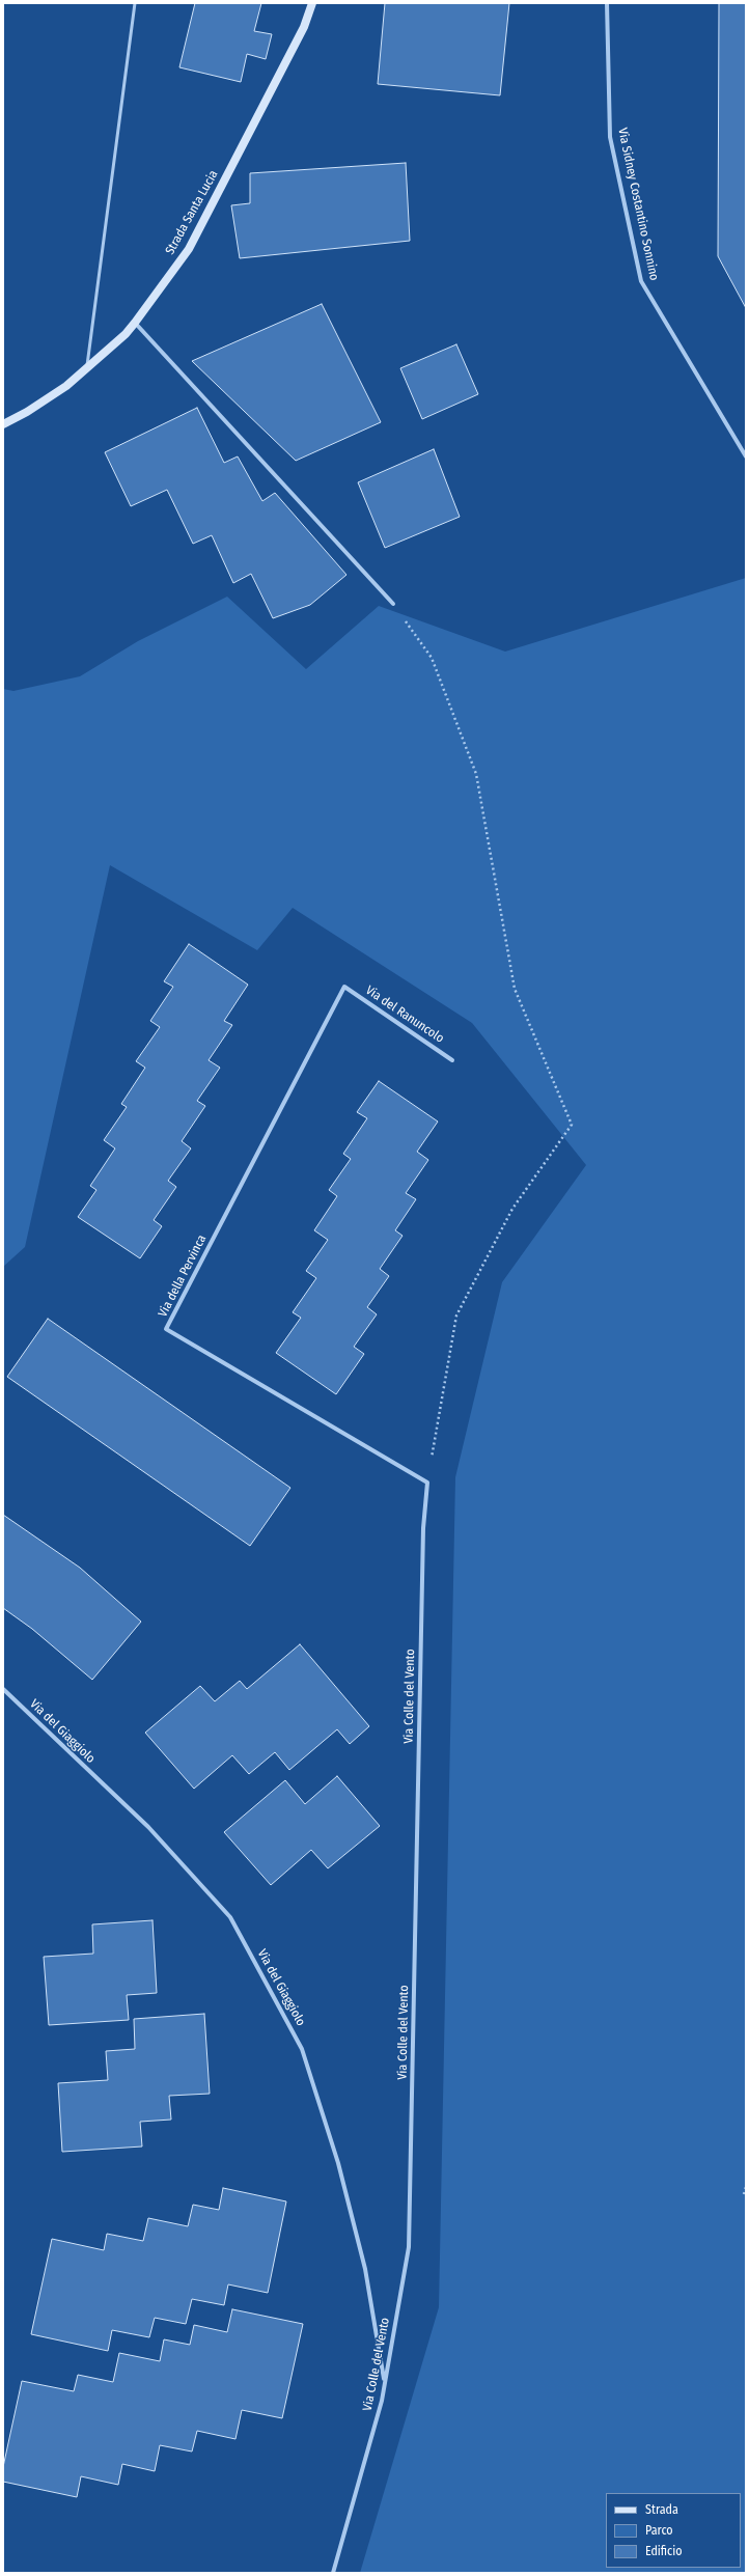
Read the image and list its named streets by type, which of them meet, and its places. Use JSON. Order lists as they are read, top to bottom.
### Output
{
  "streets": {
    "street": [
      "Via Sidney Costantino Sonnino",
      "Strada Santa Lucia",
      "Via del Ranuncolo",
      "Via della Pervinca",
      "Via Colle del Vento",
      "Via del Giaggiolo"
    ]
  },
  "crossings": [
    ["Via del Ranuncolo", "Via della Pervinca"],
    ["Via della Pervinca", "Via Colle del Vento"],
    ["Via Colle del Vento", "Via del Giaggiolo"]
  ],
  "legend": ["Strada", "Parco", "Edificio"]
}
